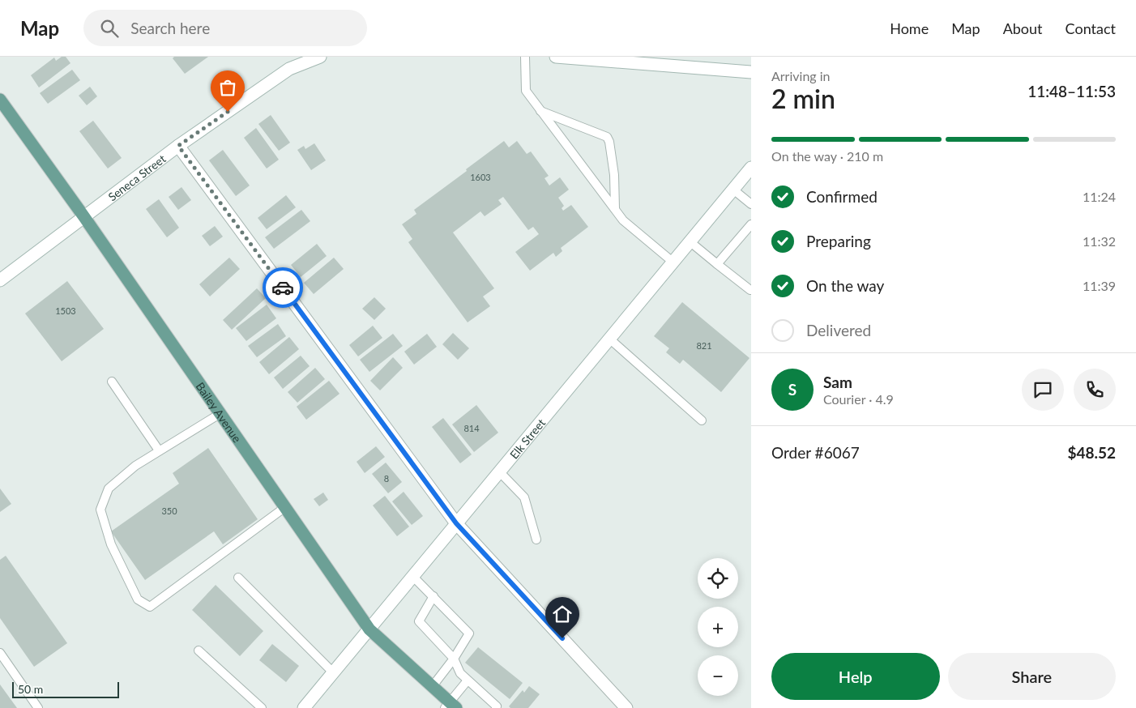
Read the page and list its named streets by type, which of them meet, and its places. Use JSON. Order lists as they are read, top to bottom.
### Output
{
  "streets": {
    "main road": ["Seneca Street", "Bailey Avenue", "Elk Street"]
  },
  "crossings": [
    ["Seneca Street", "Bailey Avenue"],
    ["Bailey Avenue", "Elk Street"]
  ],
  "house_numbers": [
    "1603",
    "1503",
    "821",
    "814",
    "8",
    "350"
  ],
  "scale_bar": "50 m",
  "page": {
    "header": "Map",
    "search": "Search here",
    "nav": [
      "Home",
      "Map",
      "About",
      "Contact"
    ],
    "heading": ["2 min", "Arriving in", "11:48–11:53"],
    "panel": [
      "Sam",
      "Courier · 4.9",
      "Order #6067",
      "$48.52"
    ],
    "bar": "On the way · 210 m",
    "list": [
      ["Confirmed", "11:24"],
      ["Preparing", "11:32"],
      ["On the way", "11:39"],
      "Delivered"
    ],
    "round": "S",
    "map_buttons": ["+", "−"],
    "buttons": ["Help", "Share"],
    "scale": "50 m"
  }
}
